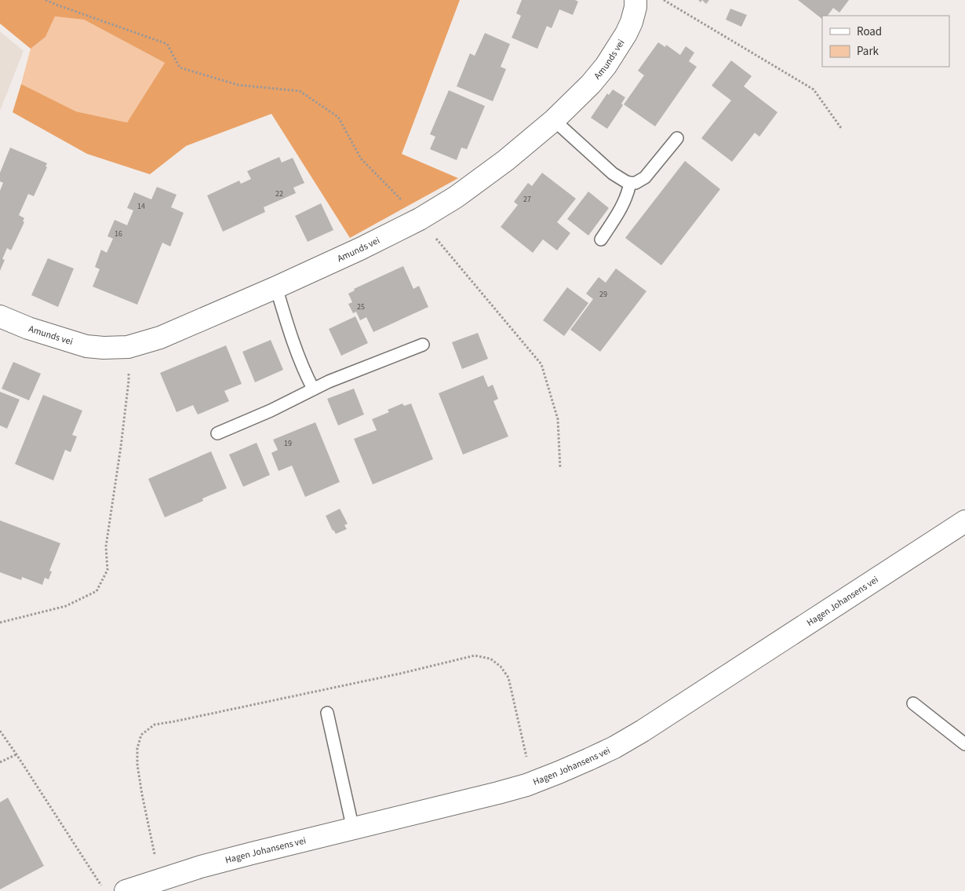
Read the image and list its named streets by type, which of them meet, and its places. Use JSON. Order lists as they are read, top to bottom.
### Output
{
  "streets": {
    "street": ["Amunds vei", "Hagen Johansens vei"]
  },
  "house_numbers": [
    "22",
    "27",
    "14",
    "16",
    "29",
    "25",
    "19"
  ],
  "legend": ["Road", "Park"]
}
